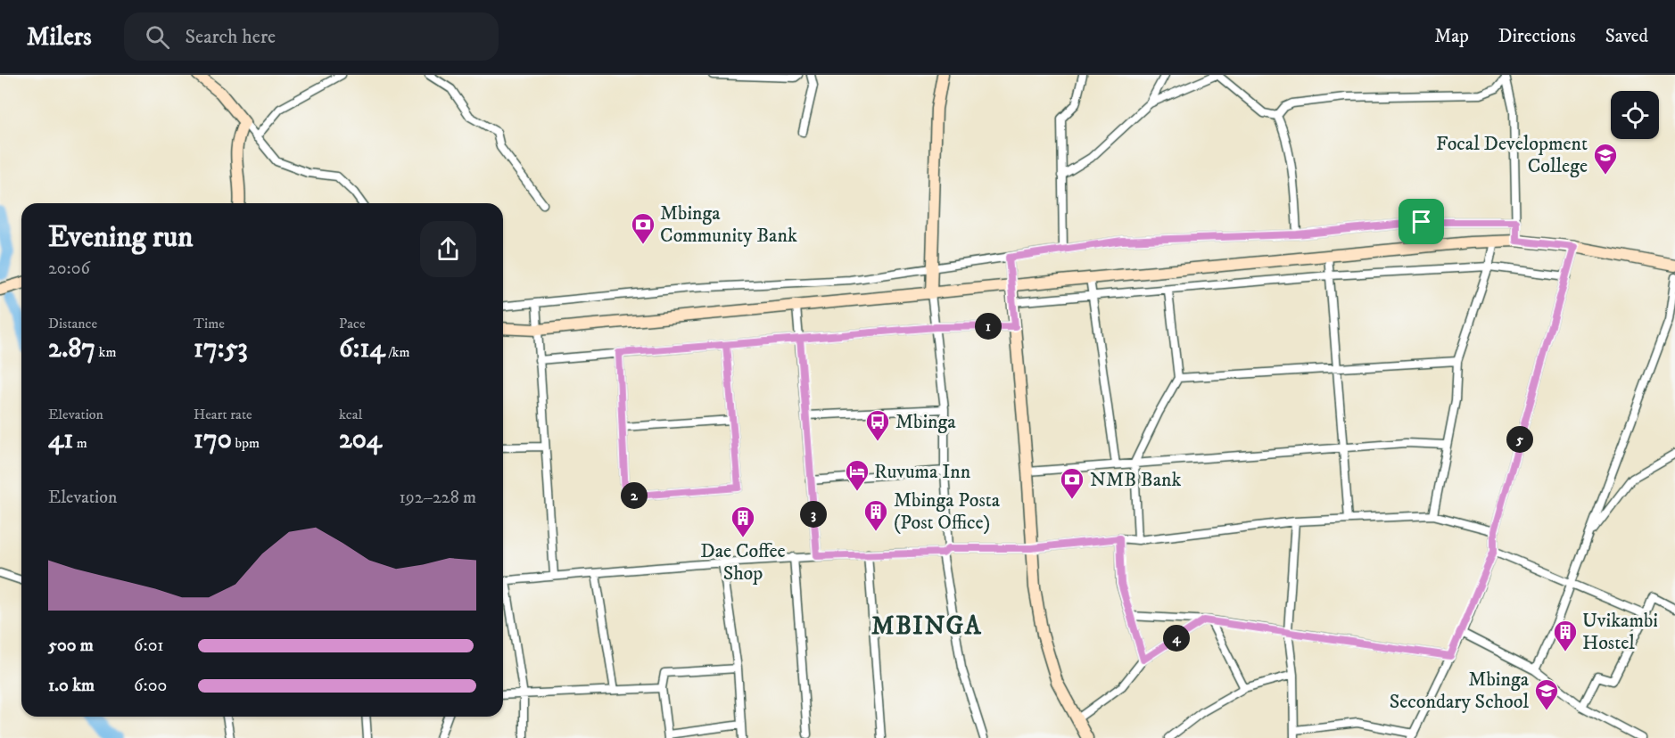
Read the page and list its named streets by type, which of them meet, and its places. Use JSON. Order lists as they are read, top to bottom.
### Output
{
  "districts": ["MBINGA"],
  "places": {
    "school or university": ["Focal Development College", "Mbinga Secondary School"],
    "bank": ["Mbinga Community Bank", "NMB Bank"],
    "bus stop": ["Mbinga"],
    "hotel": ["Ruvuma Inn"],
    "building": ["Mbinga Posta (Post Office)", "Dae Coffee Shop", "Uvikambi Hostel"]
  },
  "page": {
    "header": "Milers",
    "search": "Search here",
    "nav": ["Map", "Directions", "Saved"],
    "heading": ["Evening run", "20:06"],
    "stats": [
      ["Distance", "2.87 km"],
      ["Time", "17:53"],
      ["Pace", "6:14 /km"],
      ["Elevation", "41 m"],
      ["Heart rate", "170 bpm"],
      ["kcal", "204"]
    ],
    "pins": [
      "1",
      "5",
      "2",
      "3",
      "4"
    ],
    "chart": ["Elevation", "192–228 m"],
    "list": [
      {
        "name": "500 m",
        "note": "6:01"
      },
      {
        "name": "1.0 km",
        "note": "6:00"
      }
    ]
  }
}
